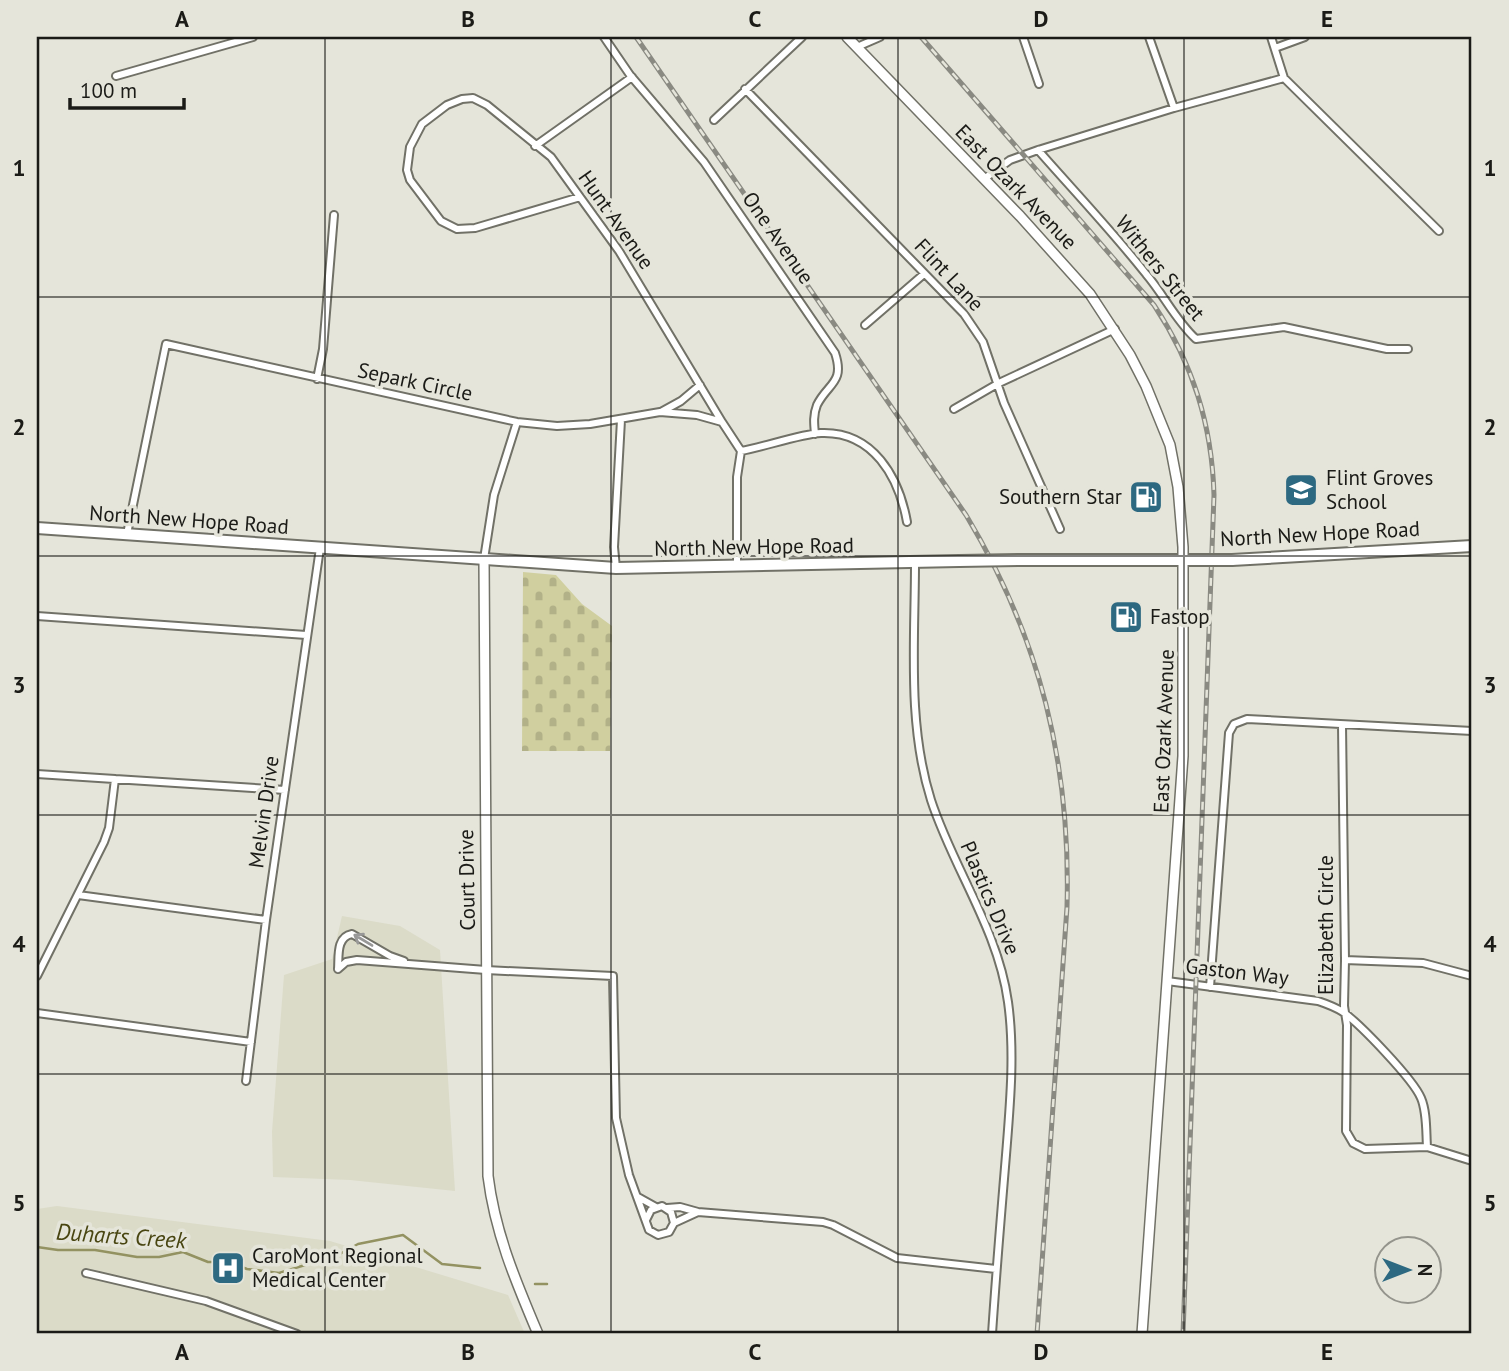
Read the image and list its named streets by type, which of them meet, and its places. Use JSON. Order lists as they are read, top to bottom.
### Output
{
  "streets": {
    "main road": ["East Ozark Avenue", "North New Hope Road", "Court Drive"],
    "street": [
      "Hunt Avenue",
      "One Avenue",
      "Withers Street",
      "Flint Lane",
      "Separk Circle",
      "Melvin Drive",
      "Plastics Drive",
      "Elizabeth Circle",
      "Gaston Way"
    ]
  },
  "crossings": [
    ["East Ozark Avenue", "North New Hope Road"],
    ["East Ozark Avenue", "Gaston Way"],
    ["Hunt Avenue", "Separk Circle"],
    ["Separk Circle", "North New Hope Road"],
    ["Separk Circle", "Court Drive"],
    ["North New Hope Road", "Melvin Drive"],
    ["North New Hope Road", "Court Drive"],
    ["North New Hope Road", "Plastics Drive"],
    ["Elizabeth Circle", "Gaston Way"]
  ],
  "water": ["Duharts Creek"],
  "places": {
    "school or university": ["Flint Groves School"],
    "fuel station": ["Southern Star", "Fastop"],
    "hospital": ["CaroMont Regional Medical Center"]
  },
  "scale_bar": "100 m",
  "north": "right",
  "grid": {
    "columns": [
      "A",
      "B",
      "C",
      "D",
      "E"
    ],
    "rows": [
      "1",
      "2",
      "3",
      "4",
      "5"
    ]
  }
}
